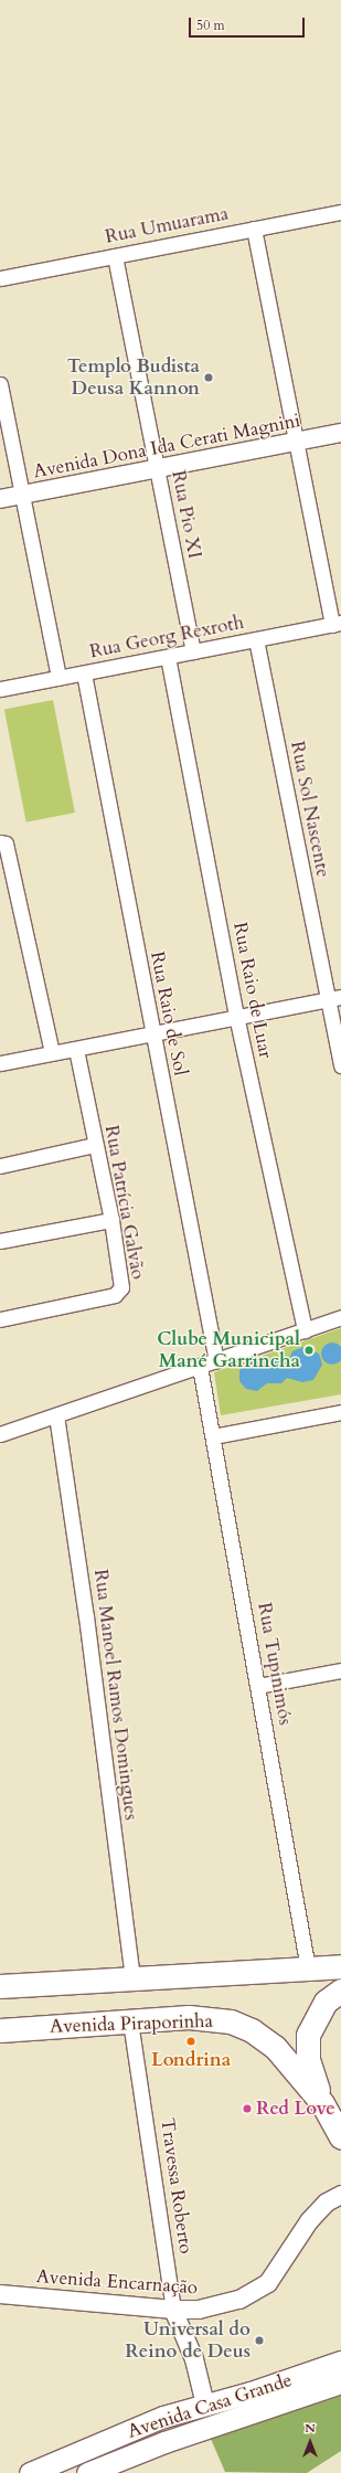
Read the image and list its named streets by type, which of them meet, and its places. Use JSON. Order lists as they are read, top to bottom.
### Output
{
  "streets": {
    "main road": ["Avenida Piraporinha", "Avenida Casa Grande"],
    "street": [
      "Rua Umuarama",
      "Avenida Dona Ida Cerati Magnini",
      "Rua Pio XI",
      "Rua Georg Rexroth",
      "Rua Sol Nascente",
      "Rua Raio de Luar",
      "Rua Raio de Sol",
      "Rua Patrícia Galvão",
      "Rua Tupinimós",
      "Rua Manoel Ramos Domingues",
      "Travessa Roberto",
      "Avenida Encarnação"
    ]
  },
  "crossings": [
    ["Rua Umuarama", "Rua Pio XI"],
    ["Avenida Dona Ida Cerati Magnini", "Rua Pio XI"],
    ["Rua Pio XI", "Rua Georg Rexroth"],
    ["Rua Georg Rexroth", "Rua Sol Nascente"],
    ["Rua Georg Rexroth", "Rua Raio de Luar"],
    ["Rua Georg Rexroth", "Rua Raio de Sol"],
    ["Avenida Piraporinha", "Travessa Roberto"],
    ["Travessa Roberto", "Avenida Encarnação"],
    ["Travessa Roberto", "Avenida Casa Grande"]
  ],
  "places": [
    "Templo Budista Deusa Kannon",
    "Clube Municipal Mané Garrincha",
    "Londrina",
    "Red Love",
    "Universal do Reino de Deus"
  ],
  "scale_bar": "50 m",
  "north": "top"
}
